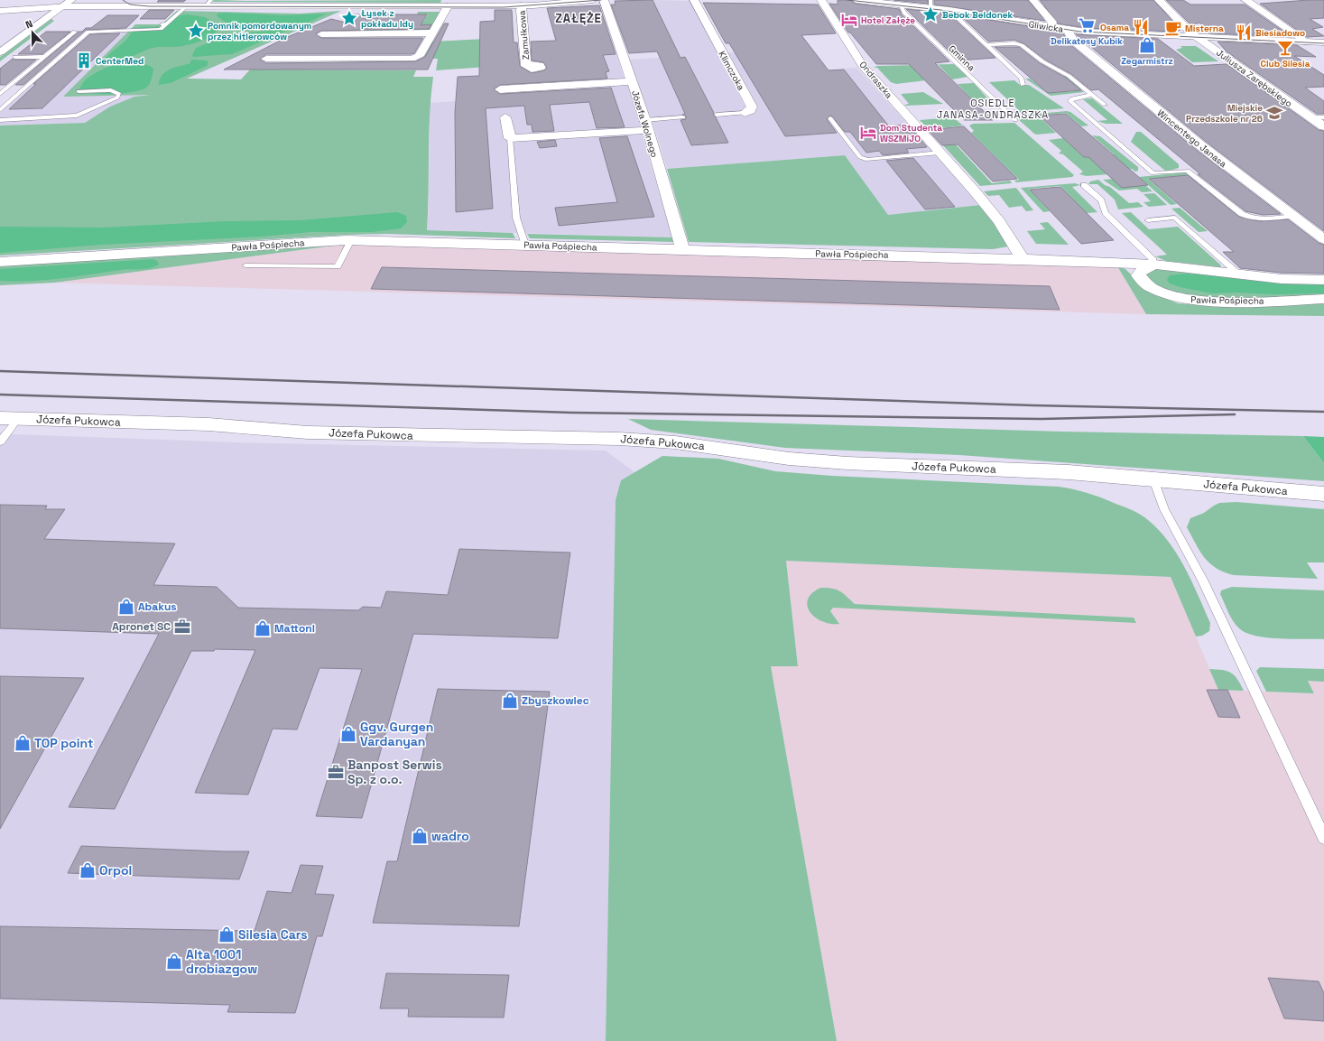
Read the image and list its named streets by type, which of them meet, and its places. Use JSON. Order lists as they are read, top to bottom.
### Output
{
  "streets": {
    "street": [
      "Gliwicka",
      "Zamułkowa",
      "Klimczoka",
      "Juliusza Zarębskiego",
      "Ondraszka",
      "Józefa Wolnego",
      "Wincentego Janasa",
      "Pawła Pośpiecha",
      "Józefa Pukowca"
    ],
    "lane": ["Gminna"]
  },
  "crossings": [
    ["Gliwicka", "Gminna"],
    ["Gliwicka", "Juliusza Zarębskiego"],
    ["Gliwicka", "Wincentego Janasa"],
    ["Ondraszka", "Pawła Pośpiecha"],
    ["Józefa Wolnego", "Pawła Pośpiecha"]
  ],
  "districts": ["ZAŁĘŻE", "OSIEDLE JANASA-ONDRASZKA"],
  "places": {
    "place": ["Bebok Beldonek", "Łysek z pokładu Idy", "Pomnik pomordowanym przez hitlerowców"],
    "hotel": ["Hotel Załęże", "Dom Studenta WSZMiJO"],
    "supermarket": ["Delikatesy Kubik"],
    "restaurant": ["Osama", "Biesiadowo"],
    "cafe": ["Misterna"],
    "shop": [
      "Zegarmistrz",
      "Abakus",
      "Mattoni",
      "Zbyszkowiec",
      "Ggv. Gurgen Vardanyan",
      "TOP point",
      "wadro",
      "Orpol",
      "Silesia Cars",
      "Alta 1001 drobiazgow"
    ],
    "bar": ["Club Silesia"],
    "building": ["CenterMed"],
    "school or university": ["Miejskie Przedszkole nr 26"],
    "office": ["Apronet SC", "Banpost Serwis Sp. z o.o."]
  },
  "north": "top"
}
